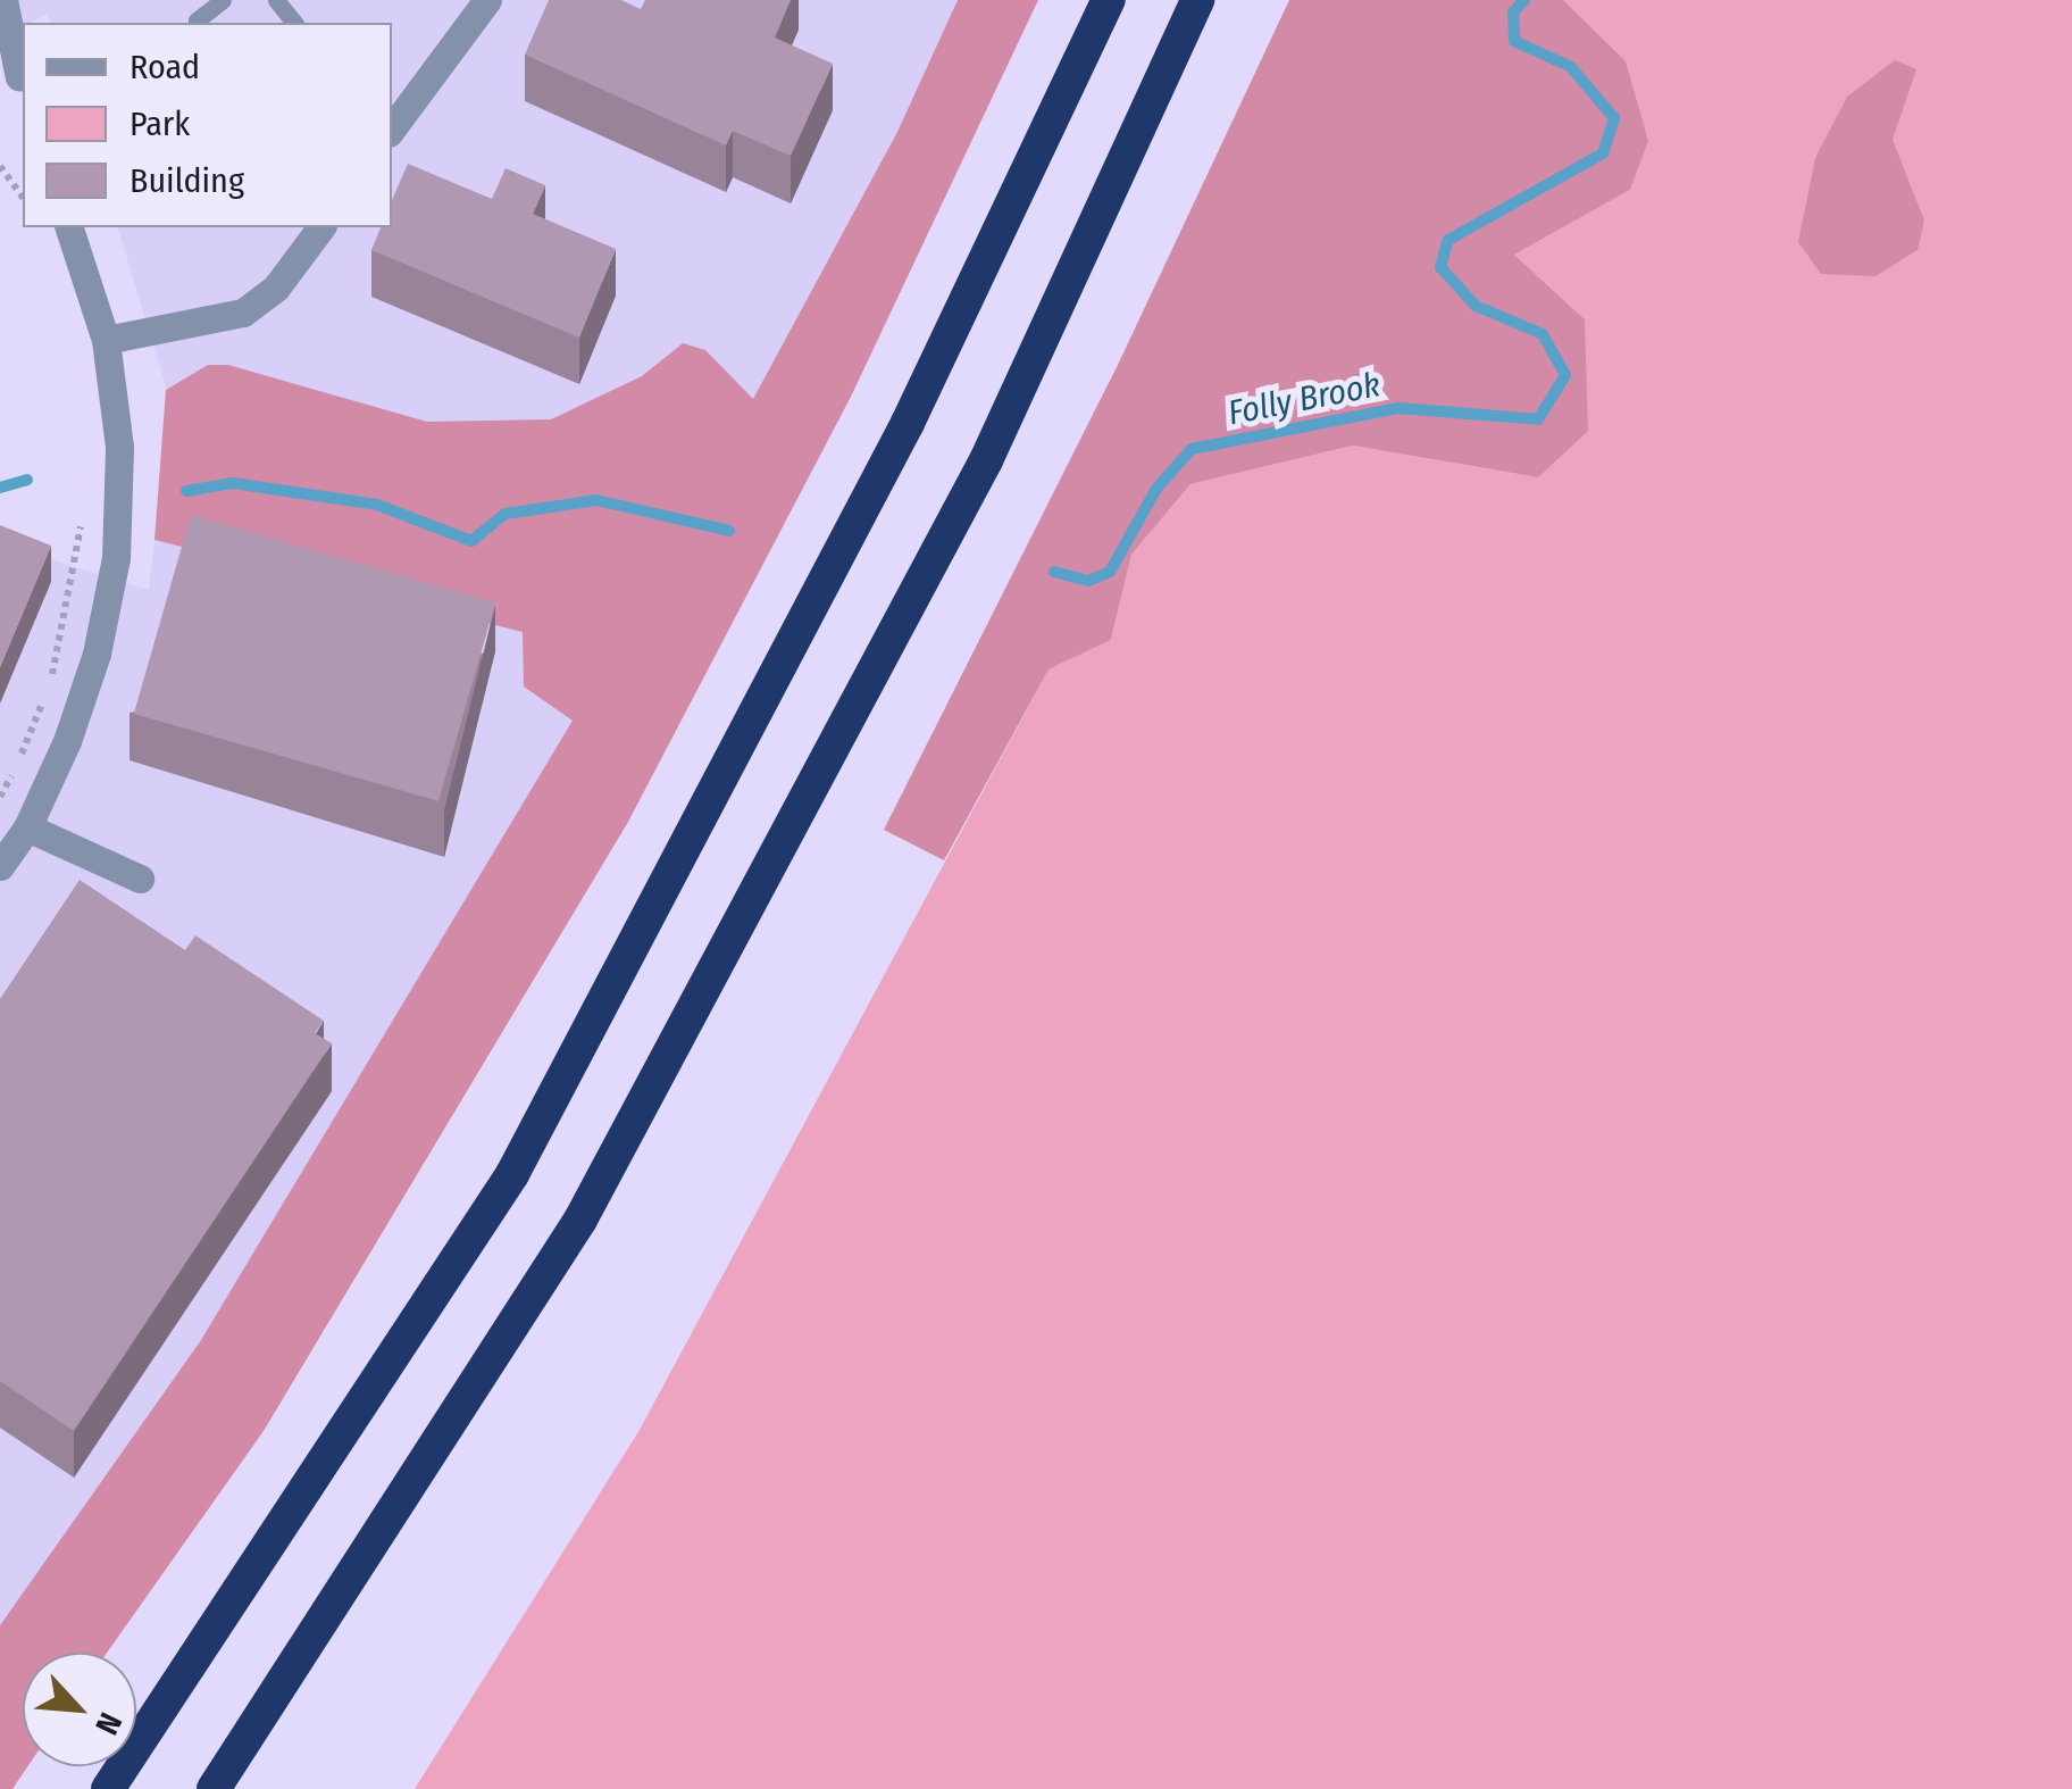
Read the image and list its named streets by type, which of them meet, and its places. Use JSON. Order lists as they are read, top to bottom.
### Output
{
  "water": ["Folly Brook"],
  "legend": ["Road", "Park", "Building"],
  "north": "bottom right"
}
